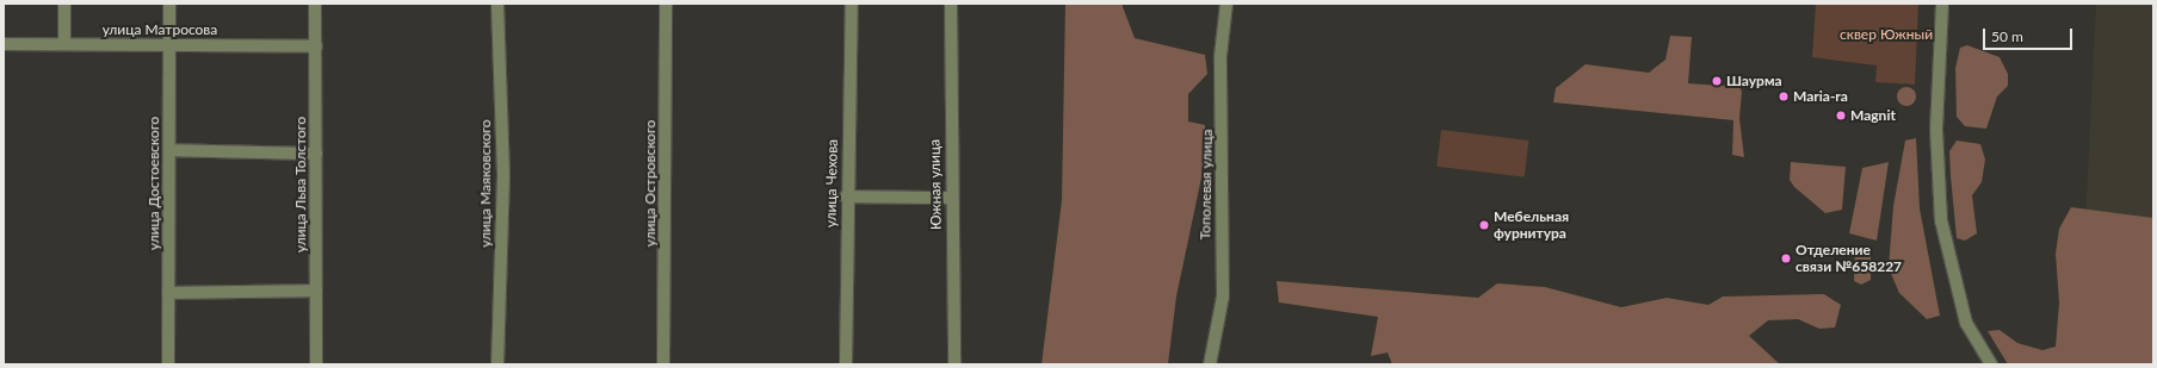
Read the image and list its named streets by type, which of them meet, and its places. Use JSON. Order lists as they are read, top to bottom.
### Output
{
  "streets": {
    "street": [
      "улица Матросова",
      "улица Достоевского",
      "улица Маяковского",
      "улица Островского",
      "улица Чехова",
      "улица Льва Толстого",
      "Южная улица",
      "Тополевая улица"
    ]
  },
  "crossings": [
    ["улица Матросова", "улица Достоевского"],
    ["улица Матросова", "улица Льва Толстого"]
  ],
  "parks": ["сквер Южный"],
  "places": [
    "Шаурма",
    "Maria-ra",
    "Magnit",
    "Мебельная фурнитура",
    "Отделение связи №658227"
  ],
  "scale_bar": "50 m"
}
